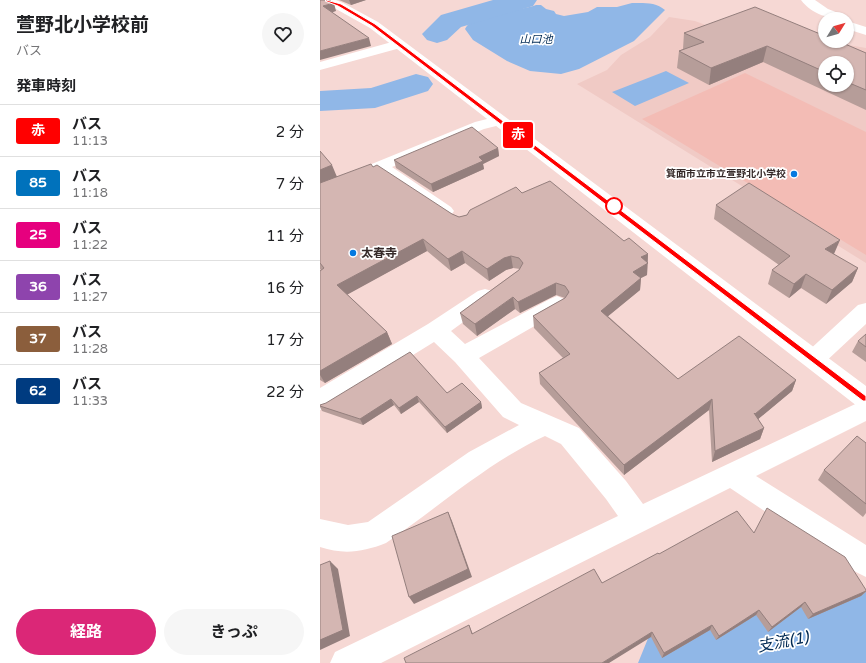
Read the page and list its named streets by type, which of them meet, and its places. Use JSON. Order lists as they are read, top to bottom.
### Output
{
  "water": ["山口池", "支流(1)"],
  "places": ["箕面市立市立萱野北小学校", "太春寺"],
  "lines": ["bus line 赤"],
  "north": "top right",
  "page": {
    "heading": [
      ["萱野北小学校前", "バス"],
      "発車時刻"
    ],
    "on_map": "赤",
    "list": [
      {
        "mark": "赤",
        "name": "バス",
        "note": "11:13",
        "value": "2 分"
      },
      {
        "mark": "85",
        "name": "バス",
        "note": "11:18",
        "value": "7 分"
      },
      {
        "mark": "25",
        "name": "バス",
        "note": "11:22",
        "value": "11 分"
      },
      {
        "mark": "36",
        "name": "バス",
        "note": "11:27",
        "value": "16 分"
      },
      {
        "mark": "37",
        "name": "バス",
        "note": "11:28",
        "value": "17 分"
      },
      {
        "mark": "62",
        "name": "バス",
        "note": "11:33",
        "value": "22 分"
      }
    ],
    "buttons": ["経路", "きっぷ"]
  }
}
